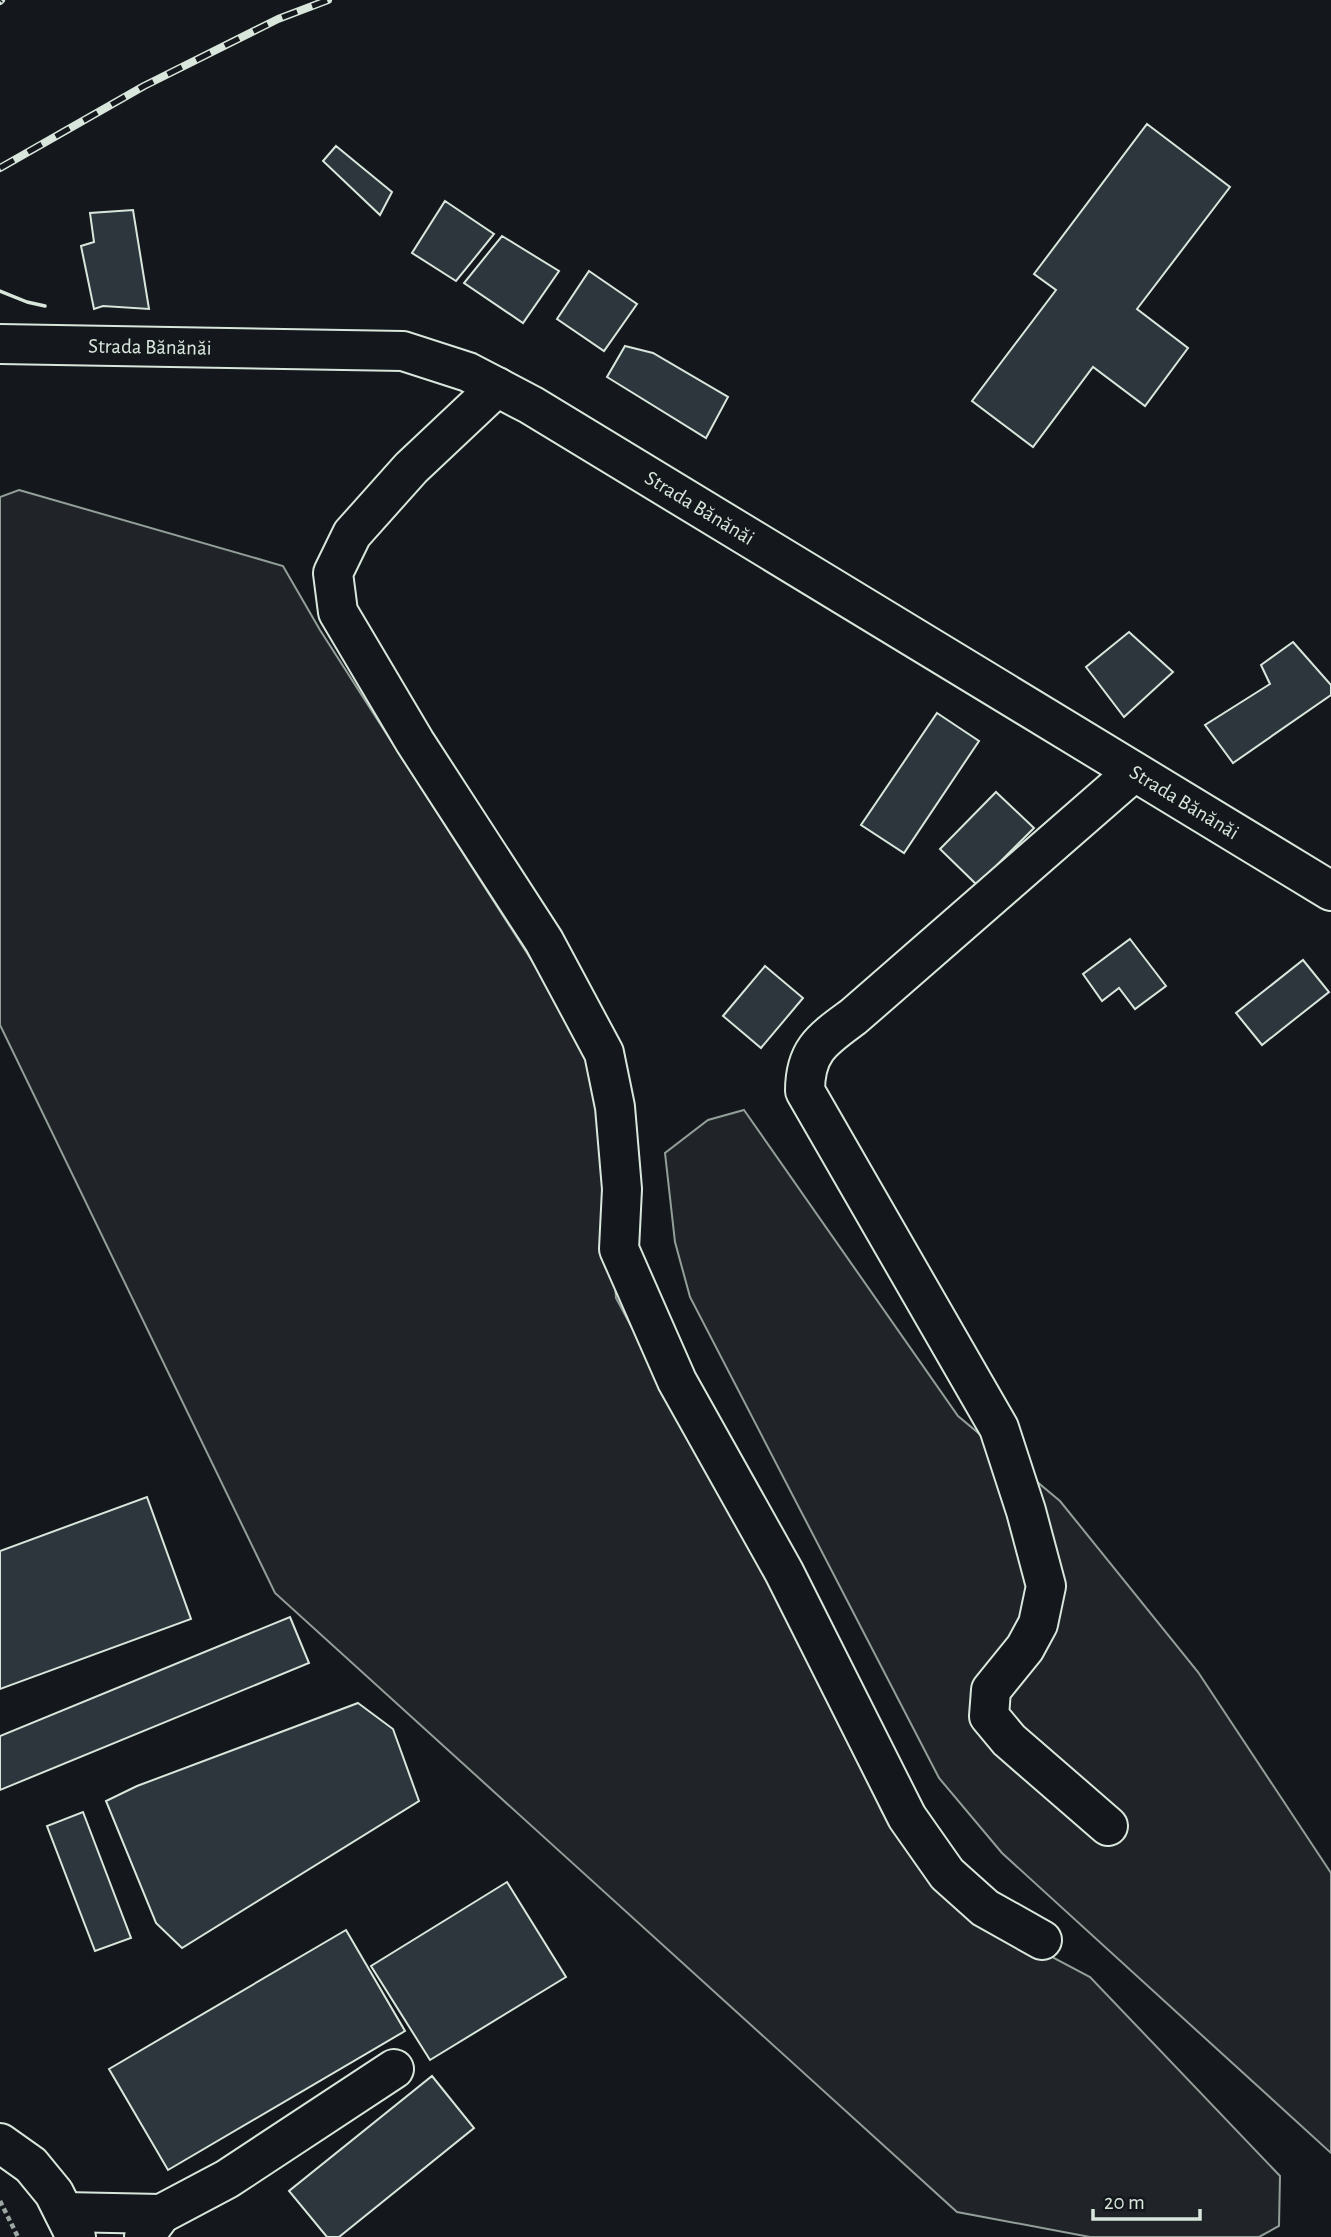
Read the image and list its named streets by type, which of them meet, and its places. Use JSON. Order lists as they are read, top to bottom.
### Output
{
  "streets": {
    "street": ["Strada Bănănăi"]
  },
  "scale_bar": "20 m"
}
